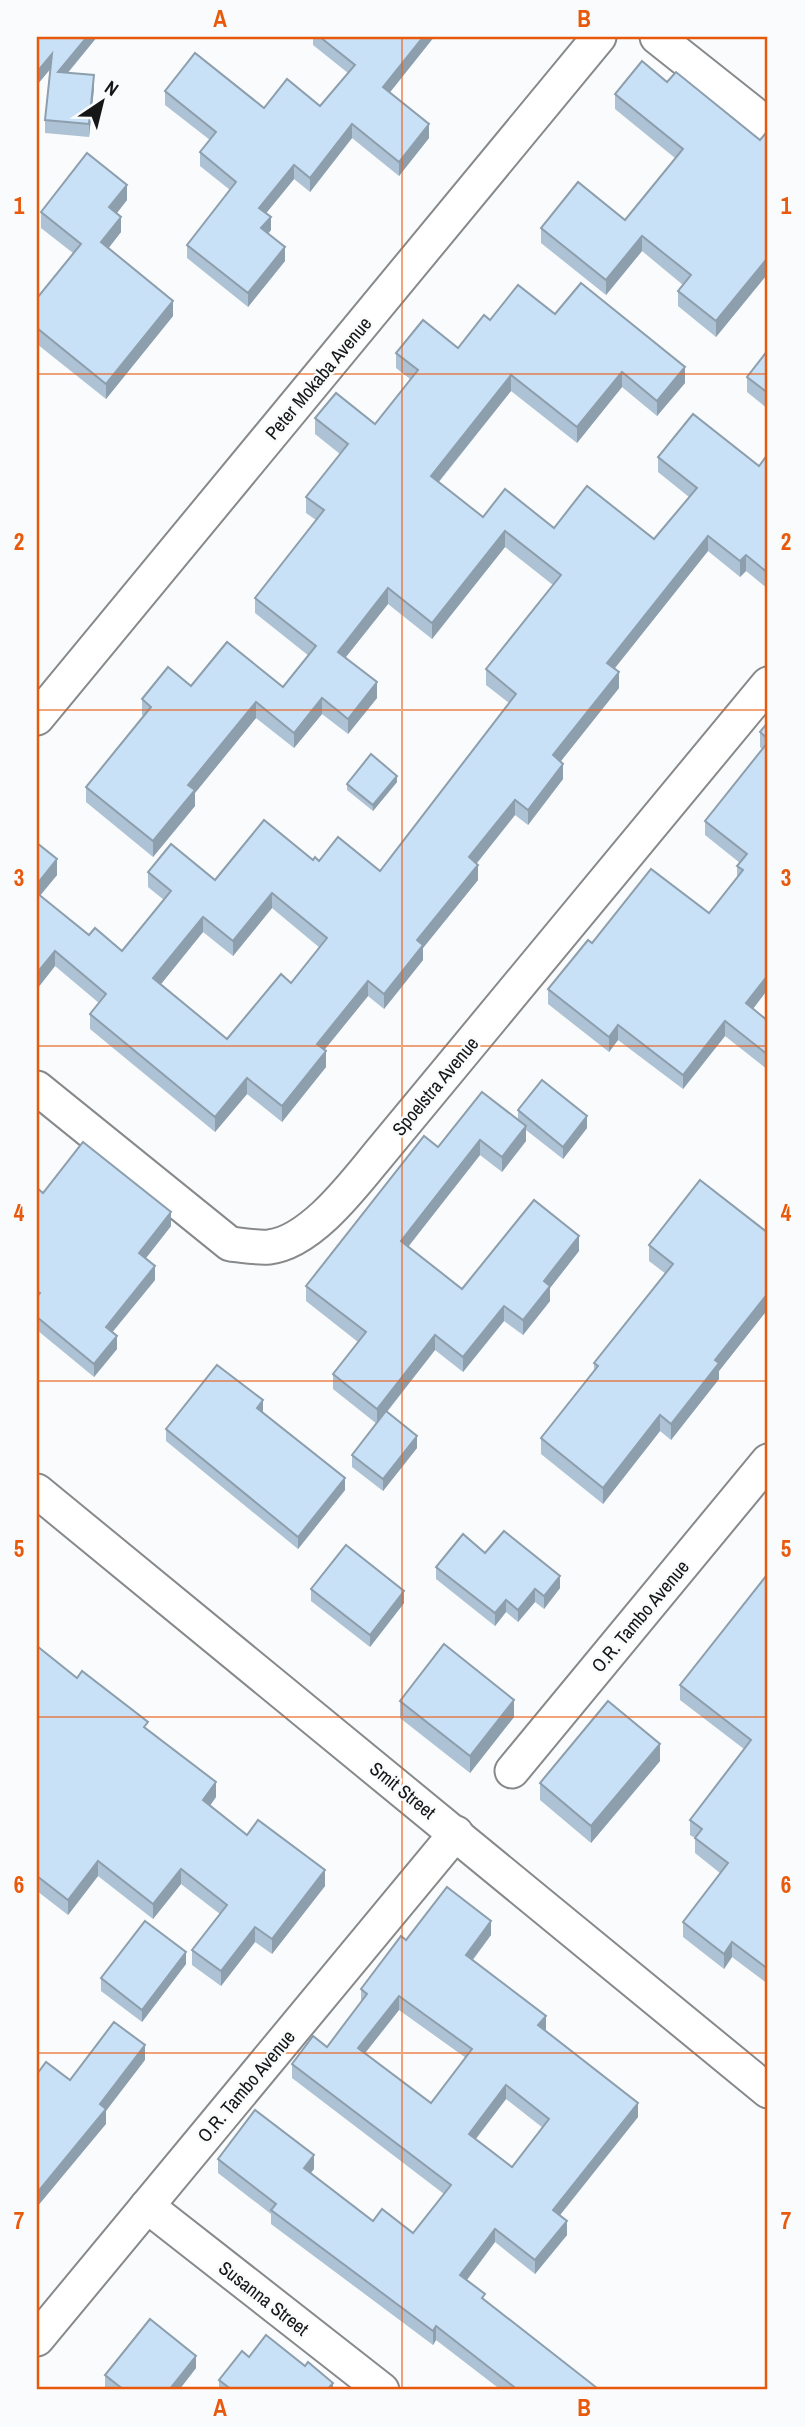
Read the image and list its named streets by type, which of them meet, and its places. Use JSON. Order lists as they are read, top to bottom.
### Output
{
  "streets": {
    "street": [
      "Peter Mokaba Avenue",
      "Spoelstra Avenue",
      "O.R. Tambo Avenue",
      "Smit Street",
      "Susanna Street"
    ]
  },
  "crossings": [
    ["O.R. Tambo Avenue", "Smit Street"],
    ["O.R. Tambo Avenue", "Susanna Street"]
  ],
  "north": "top right",
  "grid": {
    "columns": ["A", "B"],
    "rows": [
      "1",
      "2",
      "3",
      "4",
      "5",
      "6",
      "7"
    ]
  }
}
